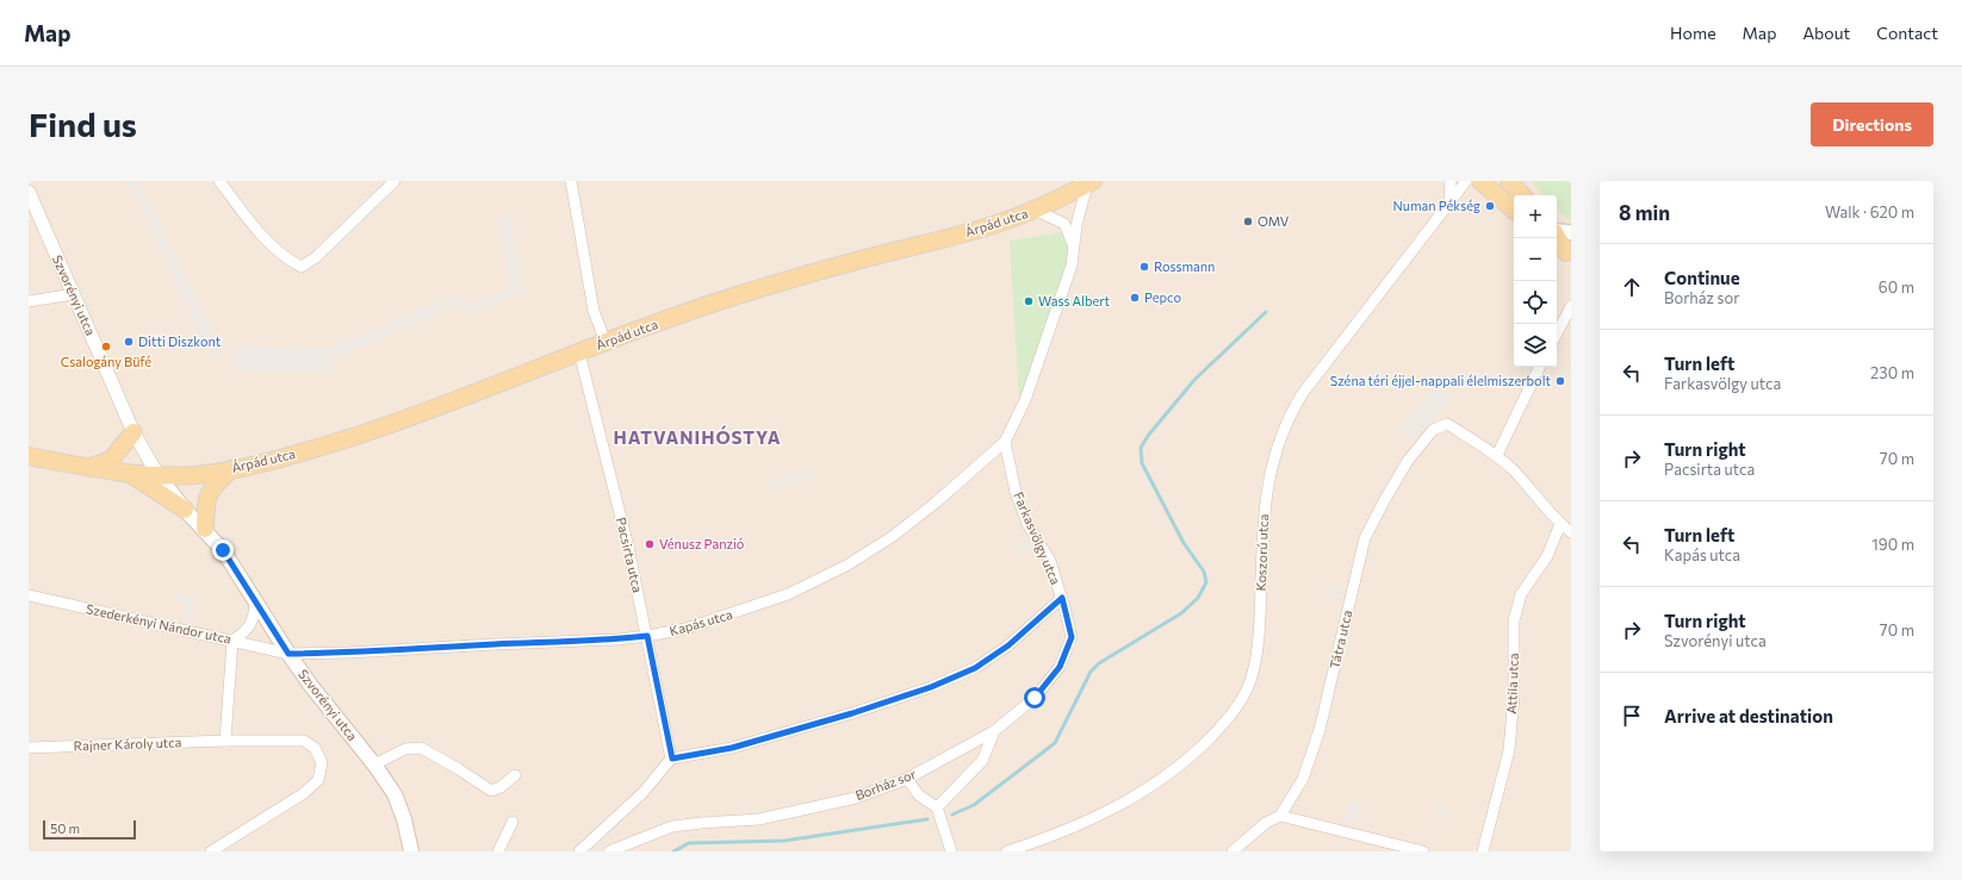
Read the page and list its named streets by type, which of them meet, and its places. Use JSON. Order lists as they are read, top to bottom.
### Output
{
  "streets": {
    "main road": ["Árpád utca", "Szvorényi utca"],
    "street": [
      "Farkasvölgy utca",
      "Koszorú utca",
      "Pacsirta utca",
      "Kapás utca",
      "Szederkényi Nándor utca",
      "Tátra utca",
      "Attila utca",
      "Rajner Károly utca",
      "Borház sor"
    ]
  },
  "crossings": [
    ["Árpád utca", "Szvorényi utca"],
    ["Árpád utca", "Pacsirta utca"],
    ["Szvorényi utca", "Kapás utca"],
    ["Szvorényi utca", "Szederkényi Nándor utca"],
    ["Farkasvölgy utca", "Pacsirta utca"],
    ["Farkasvölgy utca", "Kapás utca"],
    ["Farkasvölgy utca", "Borház sor"],
    ["Pacsirta utca", "Kapás utca"],
    ["Kapás utca", "Szederkényi Nándor utca"]
  ],
  "districts": ["HATVANIHÓSTYA"],
  "places": [
    "Numan Pékség",
    "OMV",
    "Rossmann",
    "Pepco",
    "Wass Albert",
    "Ditti Diszkont",
    "Csalogány Büfé",
    "Széna téri éjjel-nappali élelmiszerbolt",
    "Vénusz Panzió"
  ],
  "scale_bar": "50 m",
  "page": {
    "header": "Map",
    "nav": [
      "Home",
      "Map",
      "About",
      "Contact"
    ],
    "buttons": "Directions",
    "title": "Find us",
    "heading": ["8 min", "Walk · 620 m"],
    "map_buttons": ["+", "−"],
    "list": [
      ["Continue", "Borház sor", "60 m"],
      ["Turn left", "Farkasvölgy utca", "230 m"],
      ["Turn right", "Pacsirta utca", "70 m"],
      ["Turn left", "Kapás utca", "190 m"],
      ["Turn right", "Szvorényi utca", "70 m"],
      "Arrive at destination"
    ],
    "scale": "50 m"
  }
}
